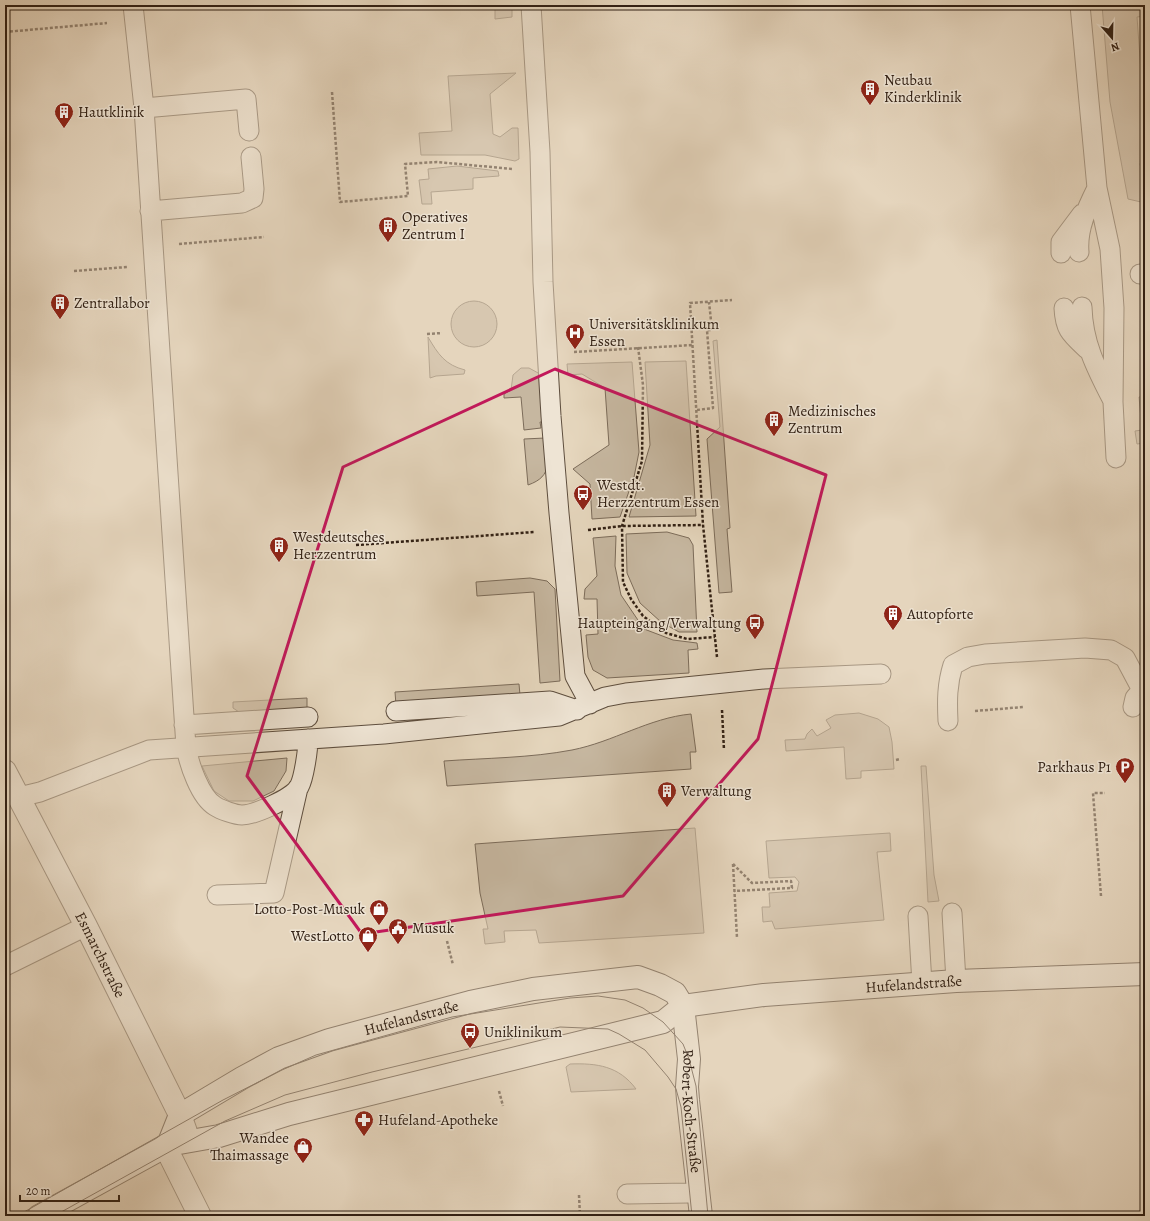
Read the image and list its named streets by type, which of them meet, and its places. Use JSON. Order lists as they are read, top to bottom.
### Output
{
  "streets": {
    "main road": ["Esmarchstraße", "Hufelandstraße", "Robert-Koch-Straße"]
  },
  "crossings": [
    ["Esmarchstraße", "Hufelandstraße"],
    ["Hufelandstraße", "Robert-Koch-Straße"]
  ],
  "places": {
    "building": [
      "Neubau Kinderklinik",
      "Hautklinik",
      "Operatives Zentrum I",
      "Zentrallabor",
      "Medizinisches Zentrum",
      "Westdeutsches Herzzentrum",
      "Autopforte",
      "Verwaltung"
    ],
    "hospital": ["Universitätsklinikum Essen"],
    "bus stop": ["Westdt. Herzzentrum Essen", "Haupteingang/Verwaltung", "Uniklinikum"],
    "parking": ["Parkhaus P1"],
    "shop": ["Lotto-Post-Musuk", "WestLotto", "Wandee Thaimassage"],
    "public building": ["Musuk"],
    "pharmacy": ["Hufeland-Apotheke"]
  },
  "scale_bar": "20 m",
  "north": "bottom"
}
